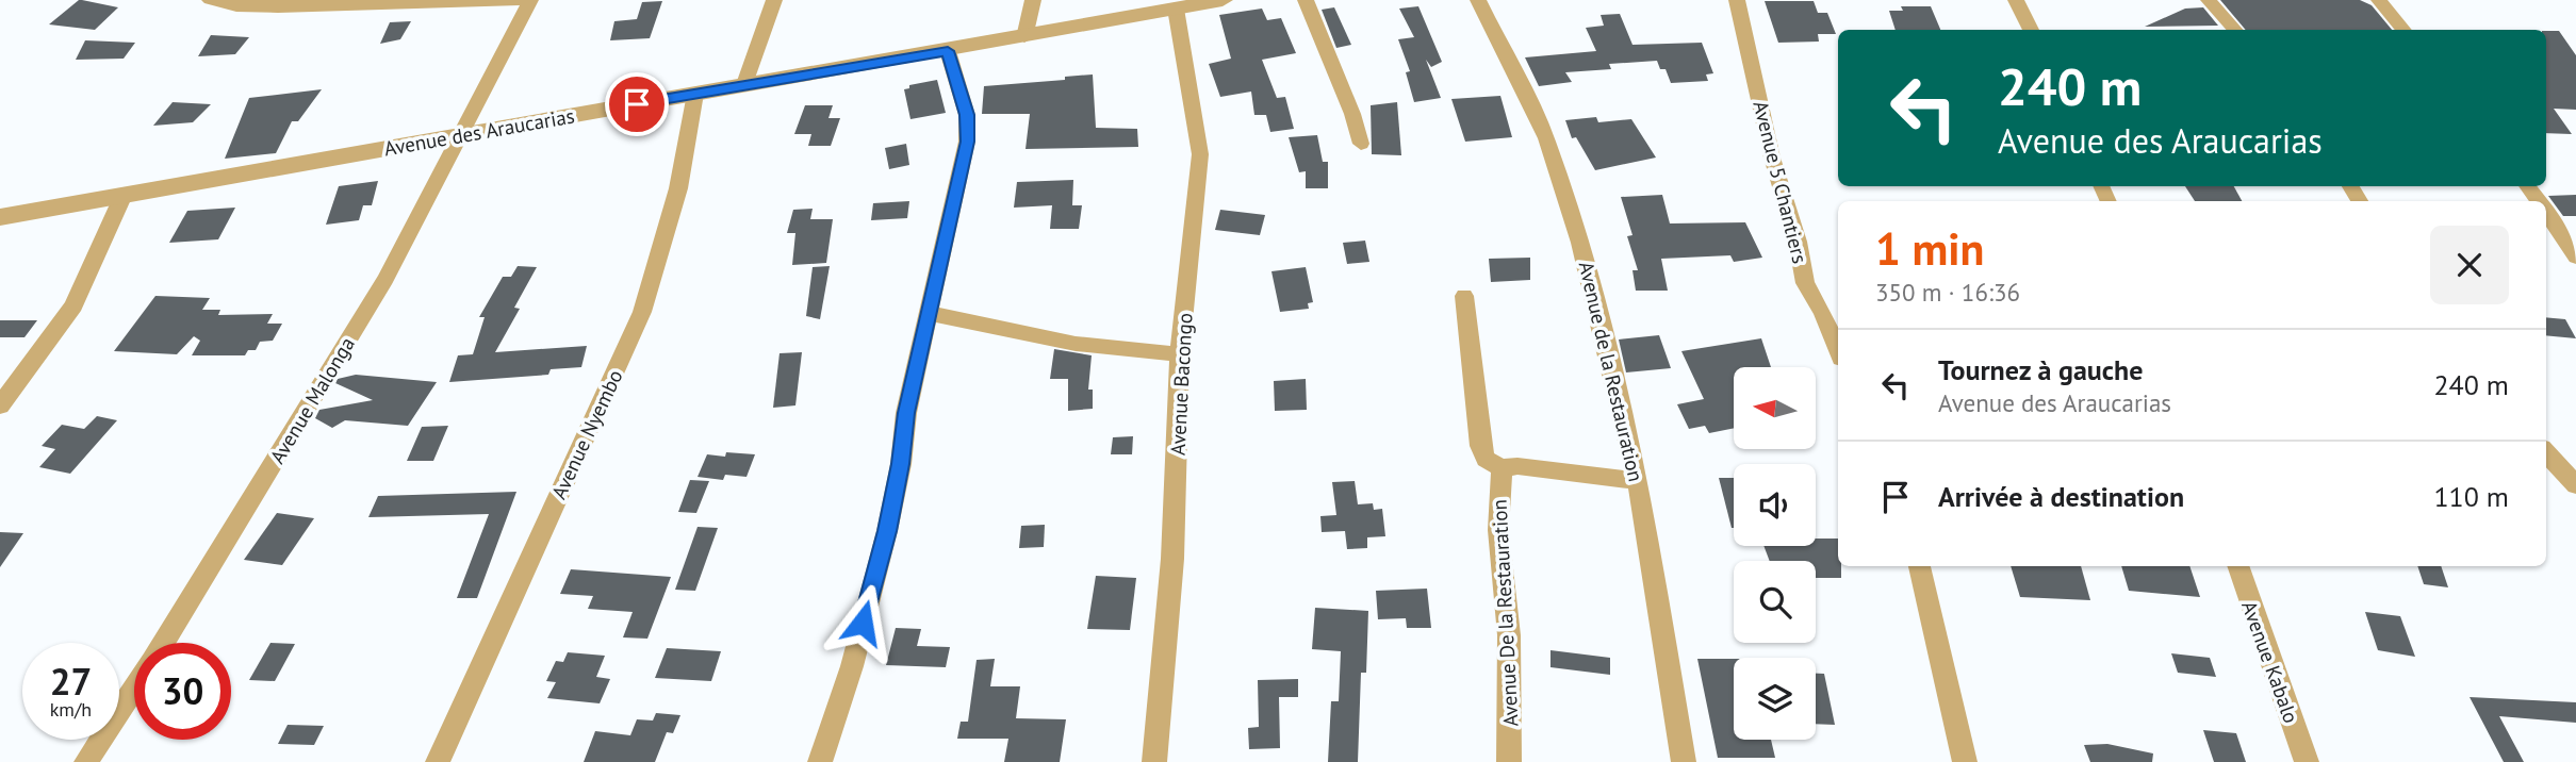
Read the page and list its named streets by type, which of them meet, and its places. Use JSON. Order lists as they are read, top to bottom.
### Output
{
  "streets": {
    "street": [
      "Avenue des Araucarias",
      "Avenue 5 Chantiers",
      "Avenue de la Restauration",
      "Avenue Bacongo",
      "Avenue Malonga",
      "Avenue Nyembo",
      "Avenue De la Restauration",
      "Avenue Kabalo"
    ]
  },
  "crossings": [
    ["Avenue des Araucarias", "Avenue Bacongo"],
    ["Avenue des Araucarias", "Avenue Malonga"],
    ["Avenue des Araucarias", "Avenue Nyembo"],
    ["Avenue de la Restauration", "Avenue De la Restauration"]
  ],
  "north": "left",
  "page": {
    "turn": ["240 m", "Avenue des Araucarias"],
    "heading": ["1 min", "350 m · 16:36"],
    "list": [
      {
        "name": "Tournez à gauche",
        "note": "Avenue des Araucarias",
        "value": "240 m"
      },
      {
        "name": "Arrivée à destination",
        "value": "110 m"
      }
    ],
    "speed": "27 km/h",
    "limit": "30"
  }
}
